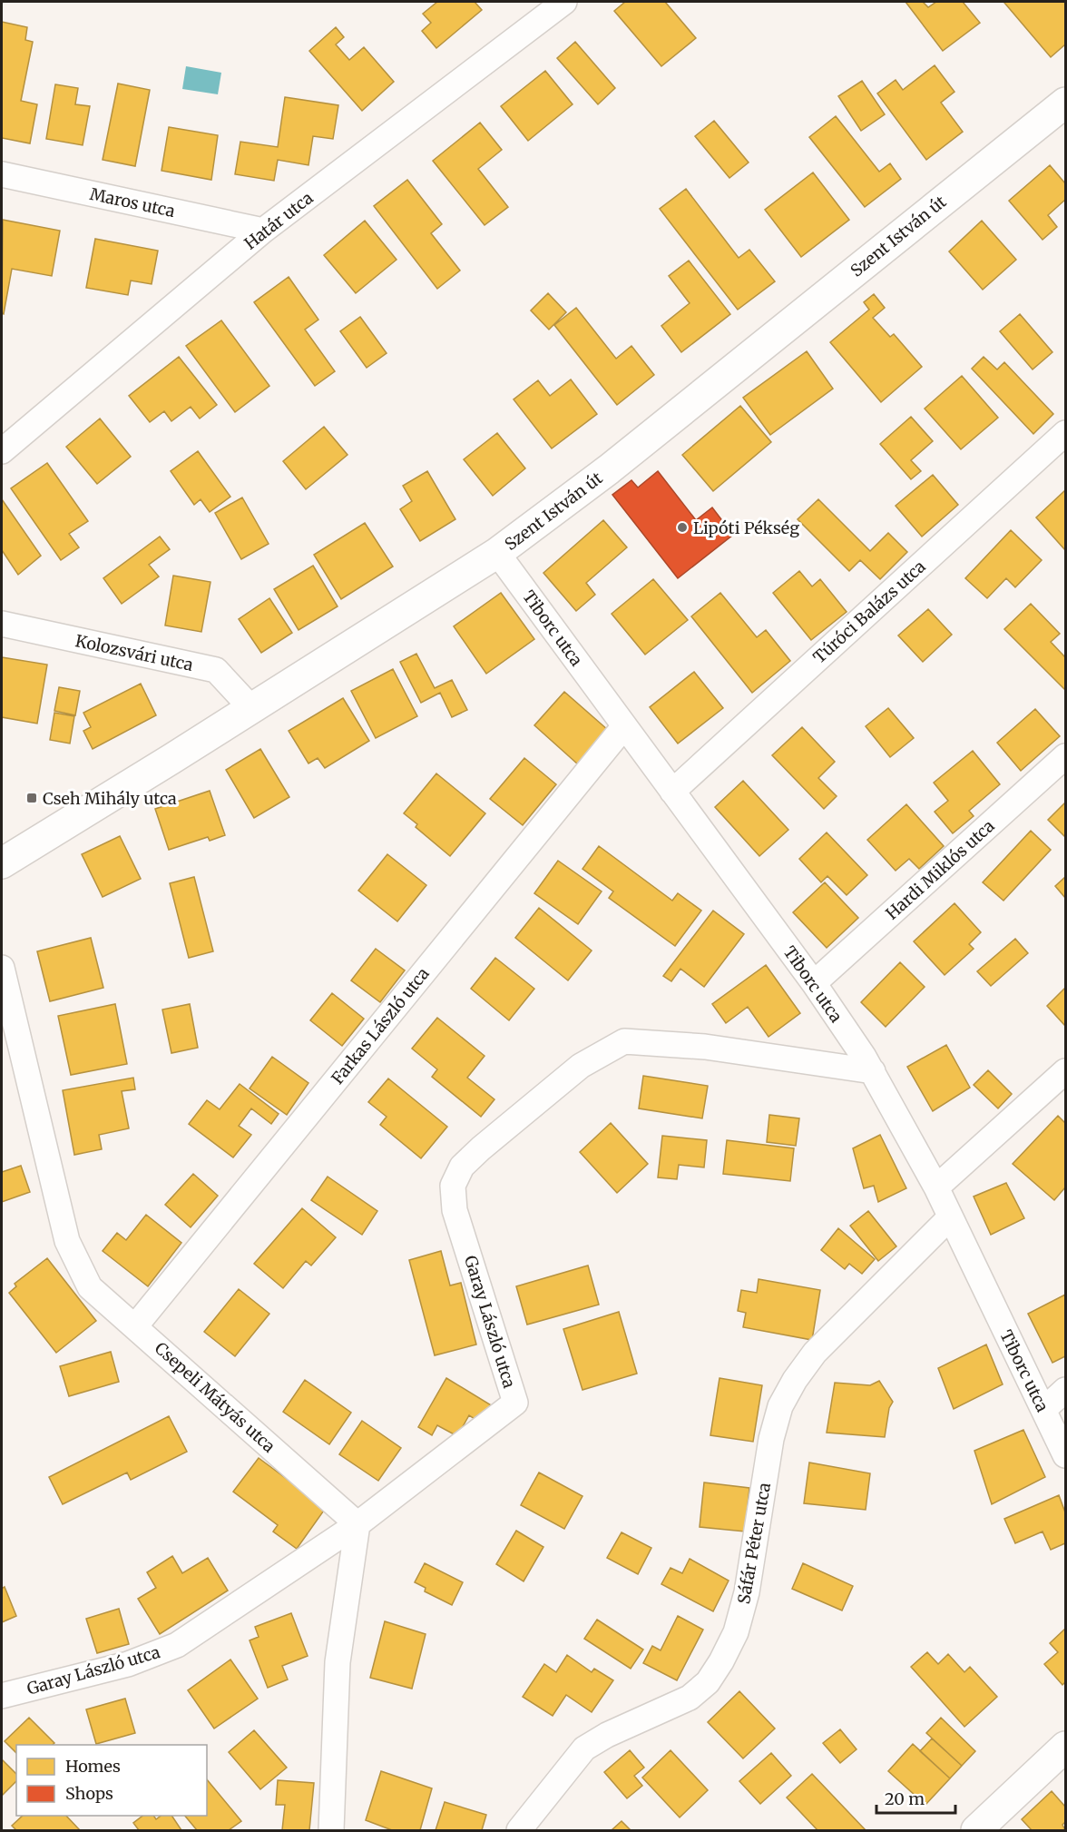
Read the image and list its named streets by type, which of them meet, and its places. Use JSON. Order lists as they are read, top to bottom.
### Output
{
  "streets": {
    "street": [
      "Maros utca",
      "Határ utca",
      "Szent István út",
      "Túróci Balázs utca",
      "Tiborc utca",
      "Kolozsvári utca",
      "Hardi Miklós utca",
      "Farkas László utca",
      "Garay László utca",
      "Csepeli Mátyás utca",
      "Sáfár Péter utca"
    ]
  },
  "crossings": [
    ["Maros utca", "Határ utca"],
    ["Szent István út", "Tiborc utca"],
    ["Szent István út", "Kolozsvári utca"],
    ["Túróci Balázs utca", "Tiborc utca"],
    ["Tiborc utca", "Hardi Miklós utca"],
    ["Tiborc utca", "Farkas László utca"],
    ["Tiborc utca", "Garay László utca"],
    ["Tiborc utca", "Sáfár Péter utca"],
    ["Farkas László utca", "Csepeli Mátyás utca"],
    ["Garay László utca", "Csepeli Mátyás utca"]
  ],
  "places": {
    "other": ["Lipóti Pékség"],
    "transit": ["Cseh Mihály utca"]
  },
  "legend": ["Homes", "Shops"],
  "scale_bar": "20 m"
}
